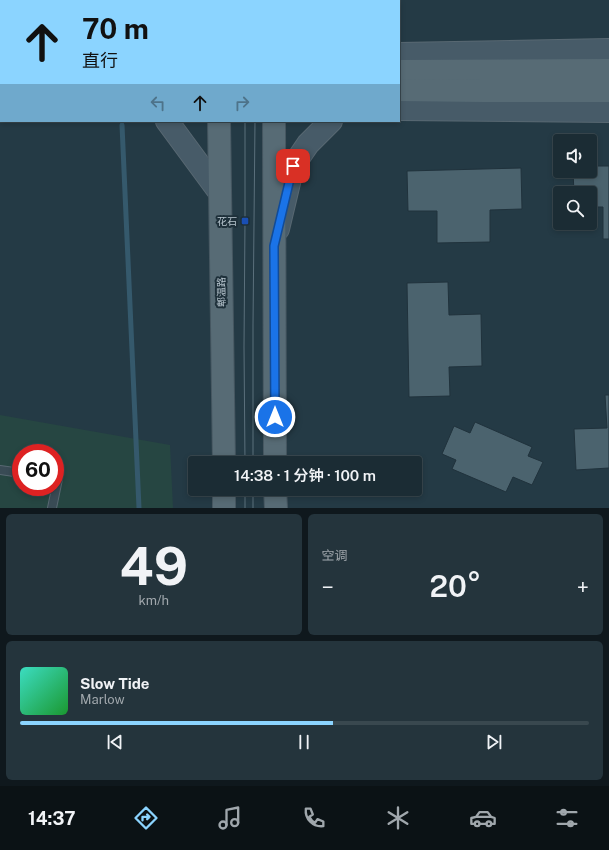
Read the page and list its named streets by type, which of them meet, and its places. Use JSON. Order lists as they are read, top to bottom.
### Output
{
  "streets": {
    "main road": ["郫温路"]
  },
  "places": {
    "transit": ["花石"]
  },
  "page": {
    "turn": ["70 m", "直行"],
    "limit": "60",
    "trip": "14:38 · 1 分钟 · 100 m",
    "tile": [
      ["49", "km/h"],
      "空调"
    ],
    "heat": ["−", "20°", "+"],
    "song": ["Slow Tide", "Marlow"],
    "tabs": "14:37"
  }
}
